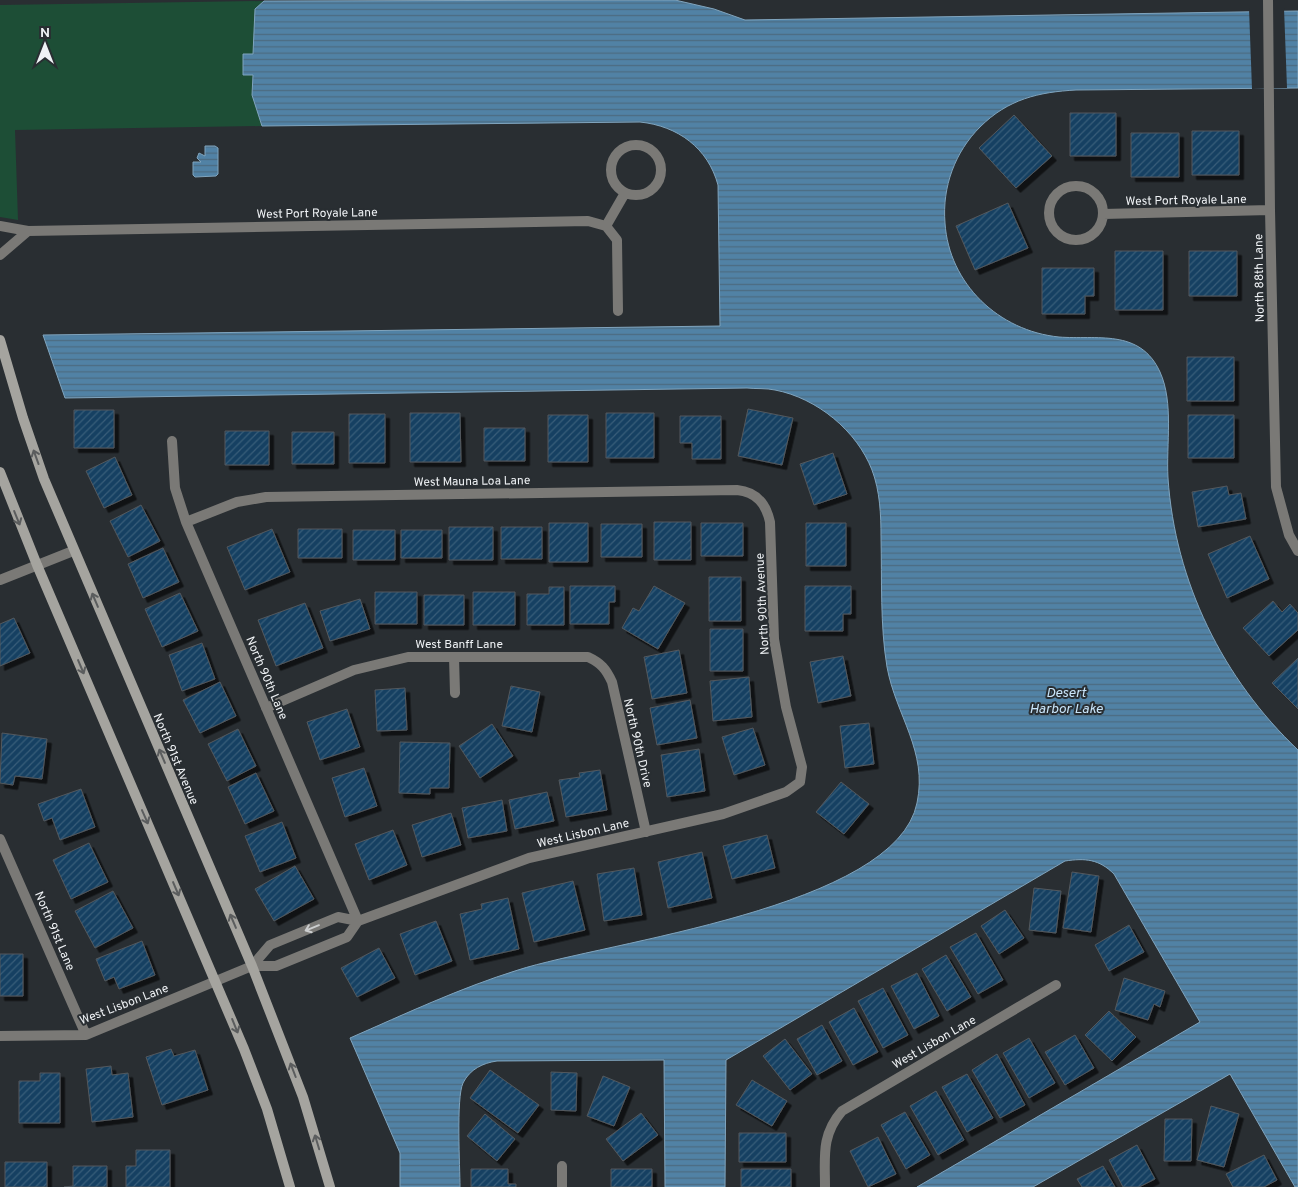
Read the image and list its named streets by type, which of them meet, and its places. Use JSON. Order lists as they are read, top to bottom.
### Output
{
  "streets": {
    "main road": ["North 91st Avenue"],
    "street": [
      "West Port Royale Lane",
      "North 88th Lane",
      "West Mauna Loa Lane",
      "North 90th Avenue",
      "West Banff Lane",
      "North 90th Lane",
      "North 90th Drive",
      "West Lisbon Lane",
      "North 91st Lane"
    ]
  },
  "crossings": [
    ["West Port Royale Lane", "North 88th Lane"],
    ["West Mauna Loa Lane", "North 90th Avenue"],
    ["West Mauna Loa Lane", "North 90th Lane"],
    ["North 90th Avenue", "West Lisbon Lane"],
    ["West Banff Lane", "North 90th Lane"],
    ["West Banff Lane", "North 90th Drive"],
    ["North 90th Lane", "West Lisbon Lane"],
    ["North 90th Drive", "West Lisbon Lane"],
    ["North 91st Avenue", "West Lisbon Lane"],
    ["West Lisbon Lane", "North 91st Lane"]
  ],
  "water": ["Desert Harbor Lake"],
  "north": "top"
}
